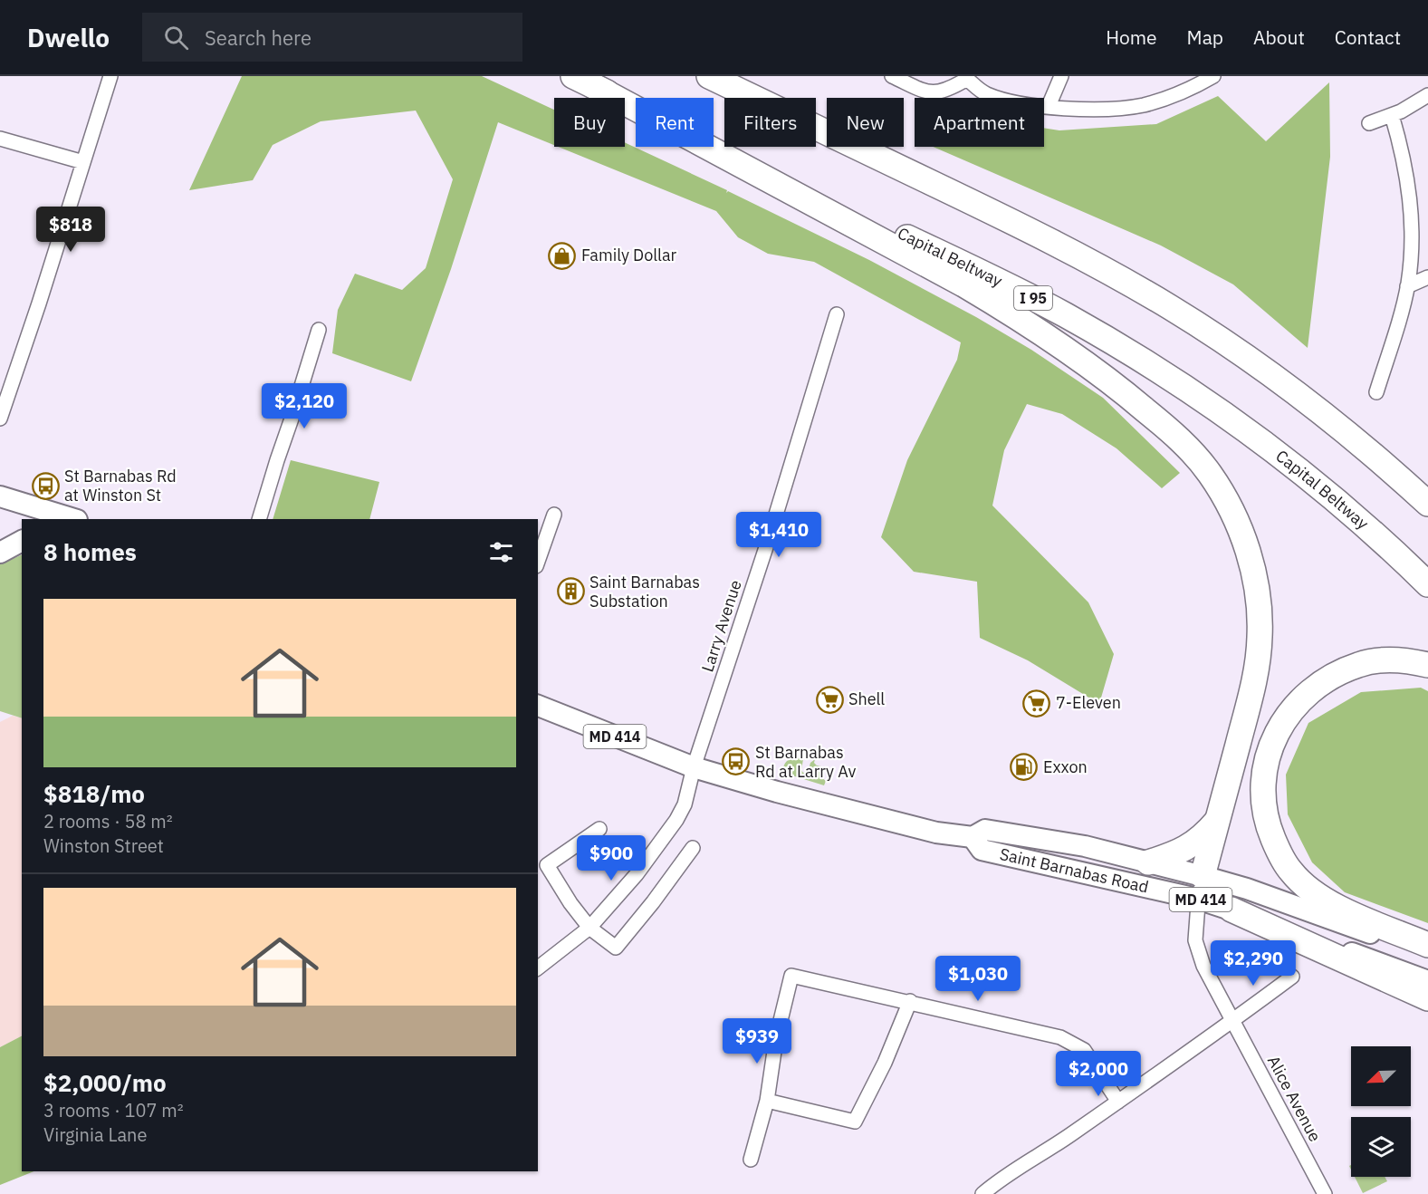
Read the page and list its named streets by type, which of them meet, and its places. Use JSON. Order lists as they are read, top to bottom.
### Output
{
  "streets": {
    "highway": ["Capital Beltway", "I 95"],
    "main road": ["MD 414", "Saint Barnabas Road"],
    "street": ["Larry Avenue", "Alice Avenue"]
  },
  "crossings": [
    ["Larry Avenue", "Saint Barnabas Road"],
    ["Saint Barnabas Road", "Alice Avenue"]
  ],
  "places": {
    "shop": ["Family Dollar"],
    "bus stop": ["St Barnabas Rd at Winston St", "St Barnabas Rd at Larry Av"],
    "building": ["Saint Barnabas Substation"],
    "supermarket": ["Shell", "7-Eleven"],
    "fuel station": ["Exxon"]
  },
  "north": "bottom left",
  "page": {
    "header": "Dwello",
    "search": "Search here",
    "nav": [
      "Home",
      "Map",
      "About",
      "Contact"
    ],
    "chip": [
      "Buy",
      "Rent",
      "Filters",
      "New",
      "Apartment"
    ],
    "price": [
      "$818",
      "$2,120",
      "$1,410",
      "$900",
      "$2,290",
      "$1,030",
      "$939",
      "$2,000"
    ],
    "heading": "8 homes",
    "list": [
      {
        "name": "$818/mo",
        "note": "2 rooms · 58 m² · Winston Street"
      },
      {
        "name": "$2,000/mo",
        "note": "3 rooms · 107 m² · Virginia Lane"
      }
    ]
  }
}
